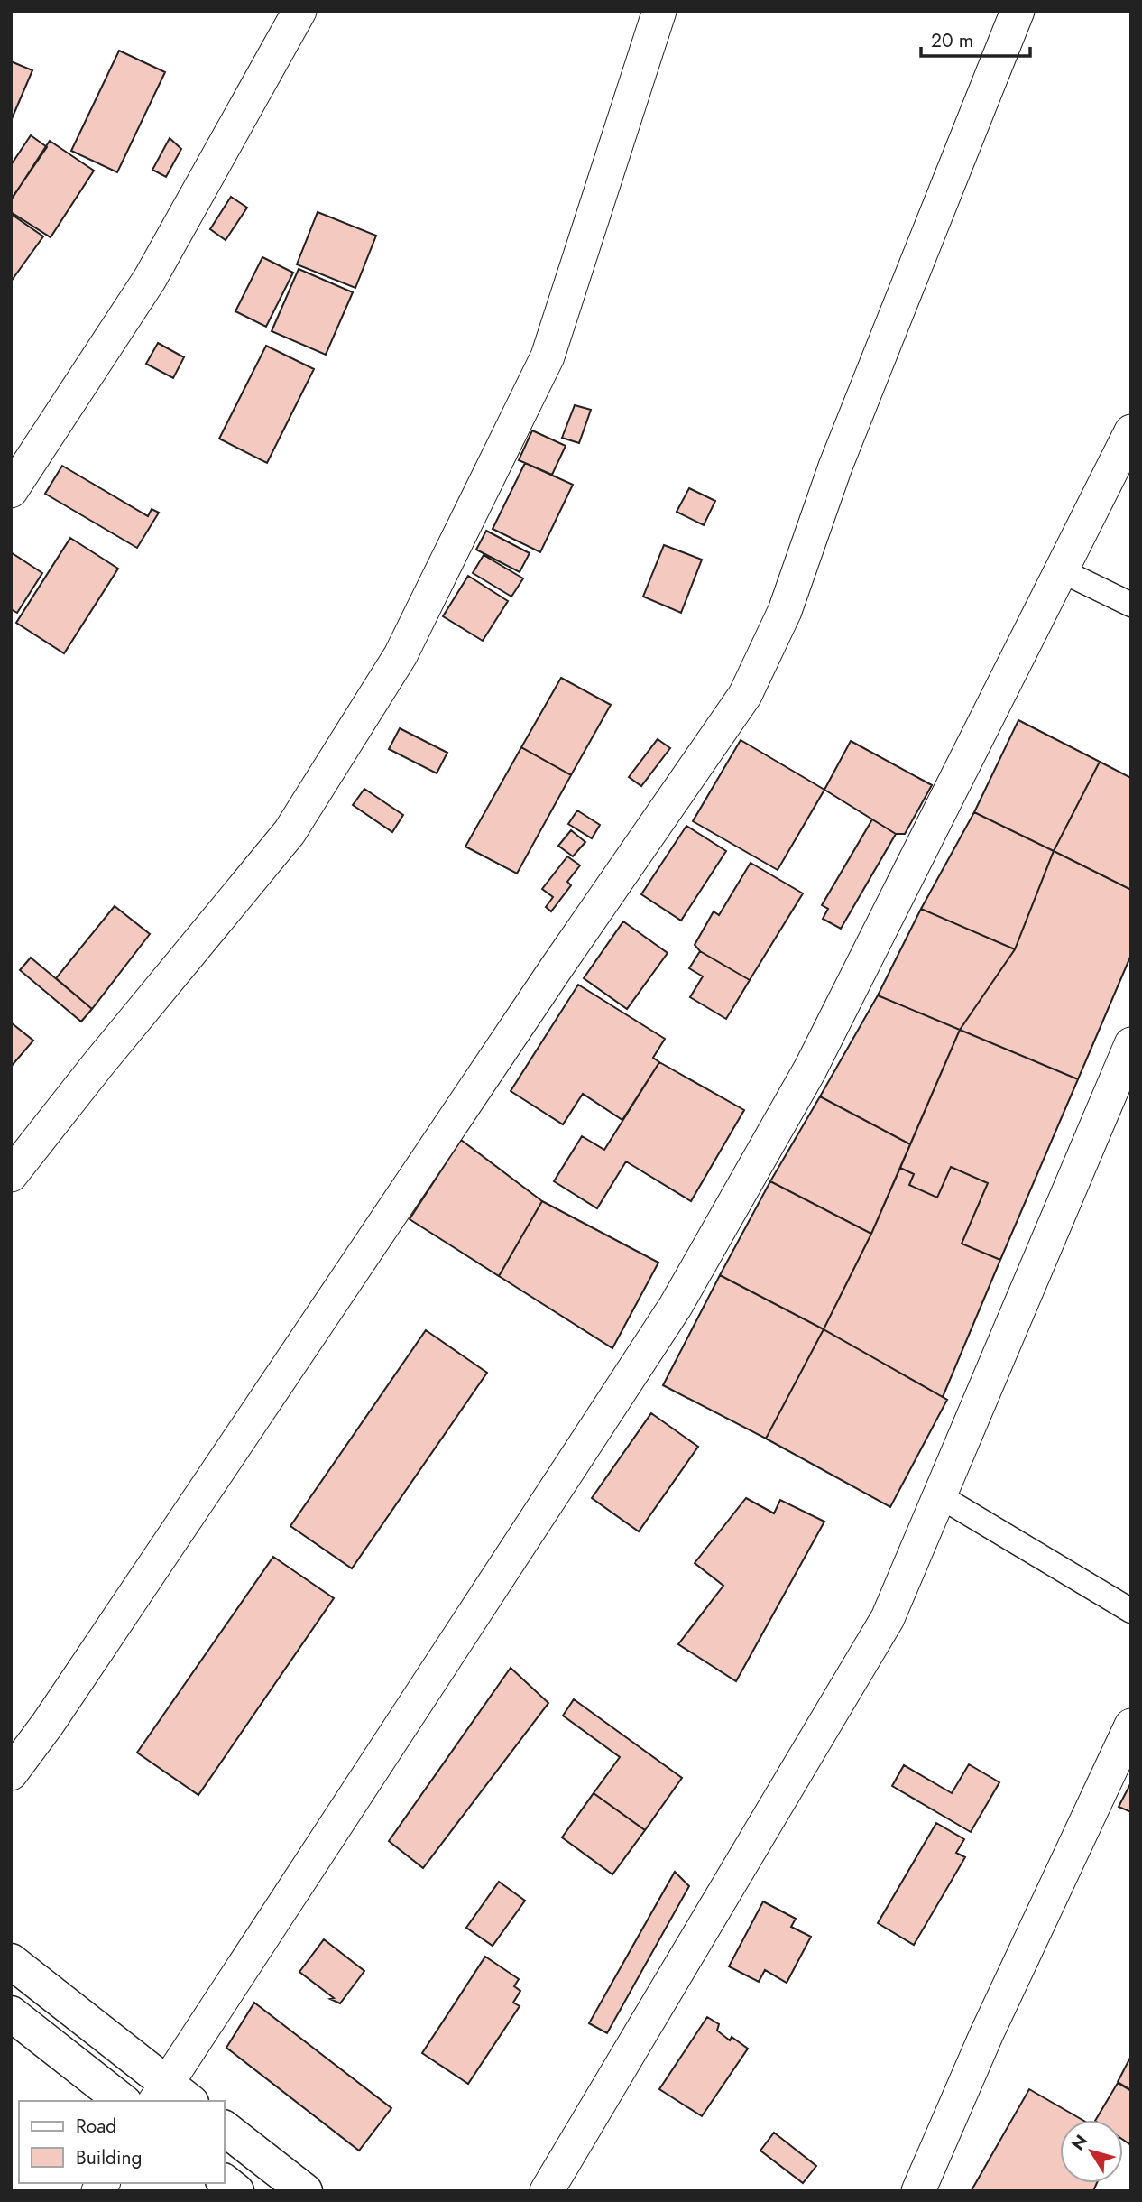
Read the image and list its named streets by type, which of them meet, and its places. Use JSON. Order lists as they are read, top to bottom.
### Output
{
  "legend": ["Road", "Building"],
  "scale_bar": "20 m",
  "north": "top left"
}
